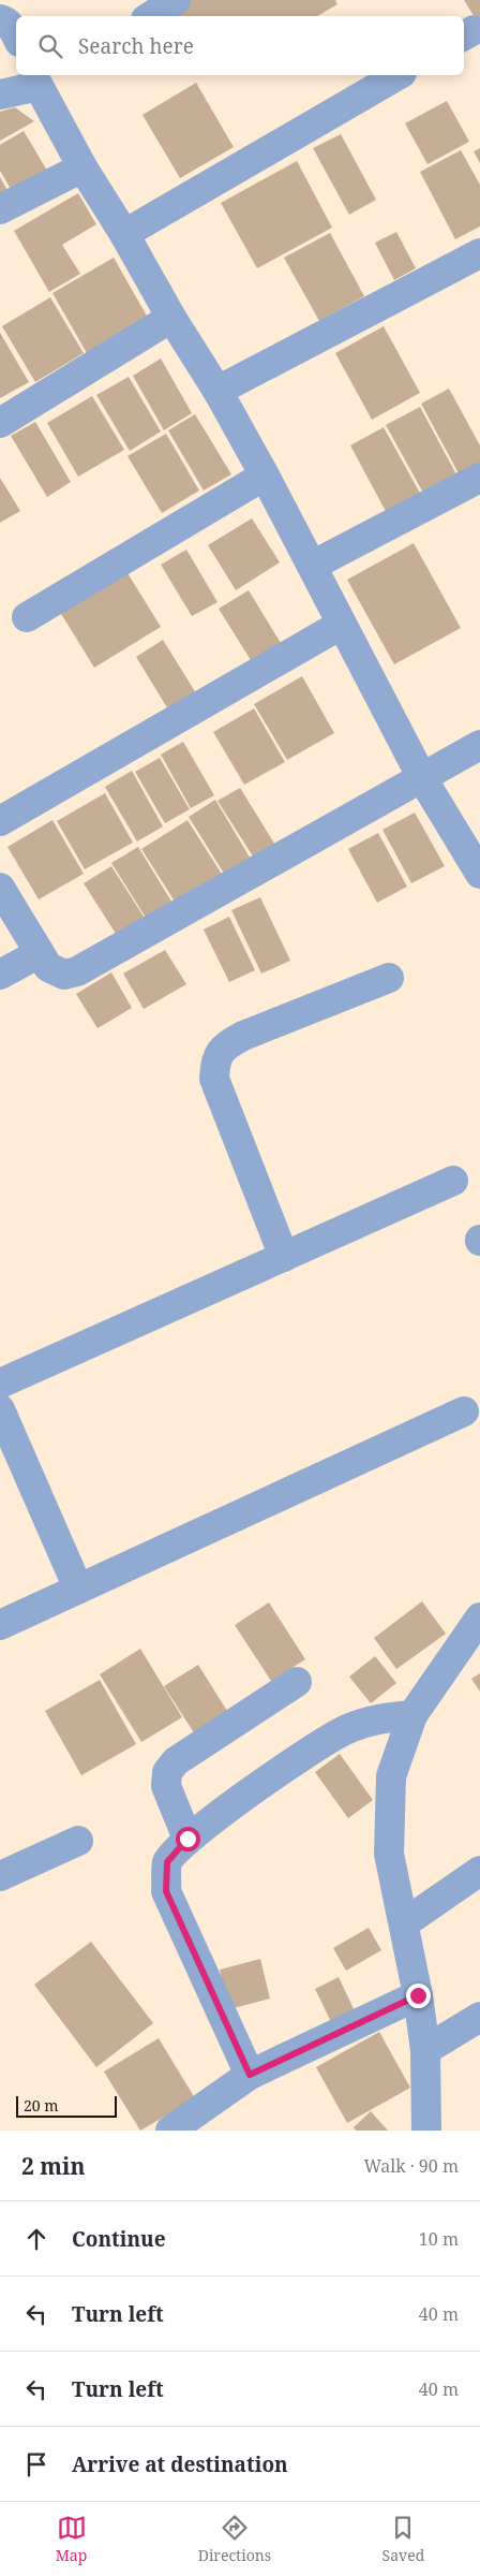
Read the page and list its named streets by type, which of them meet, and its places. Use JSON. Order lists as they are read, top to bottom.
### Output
{
  "scale_bar": "20 m",
  "page": {
    "search": "Search here",
    "scale": "20 m",
    "heading": ["2 min", "Walk · 90 m"],
    "list": [
      ["Continue", "10 m"],
      ["Turn left", "40 m"],
      ["Turn left", "40 m"],
      "Arrive at destination"
    ],
    "nav": ["Map", "Directions", "Saved"]
  }
}
